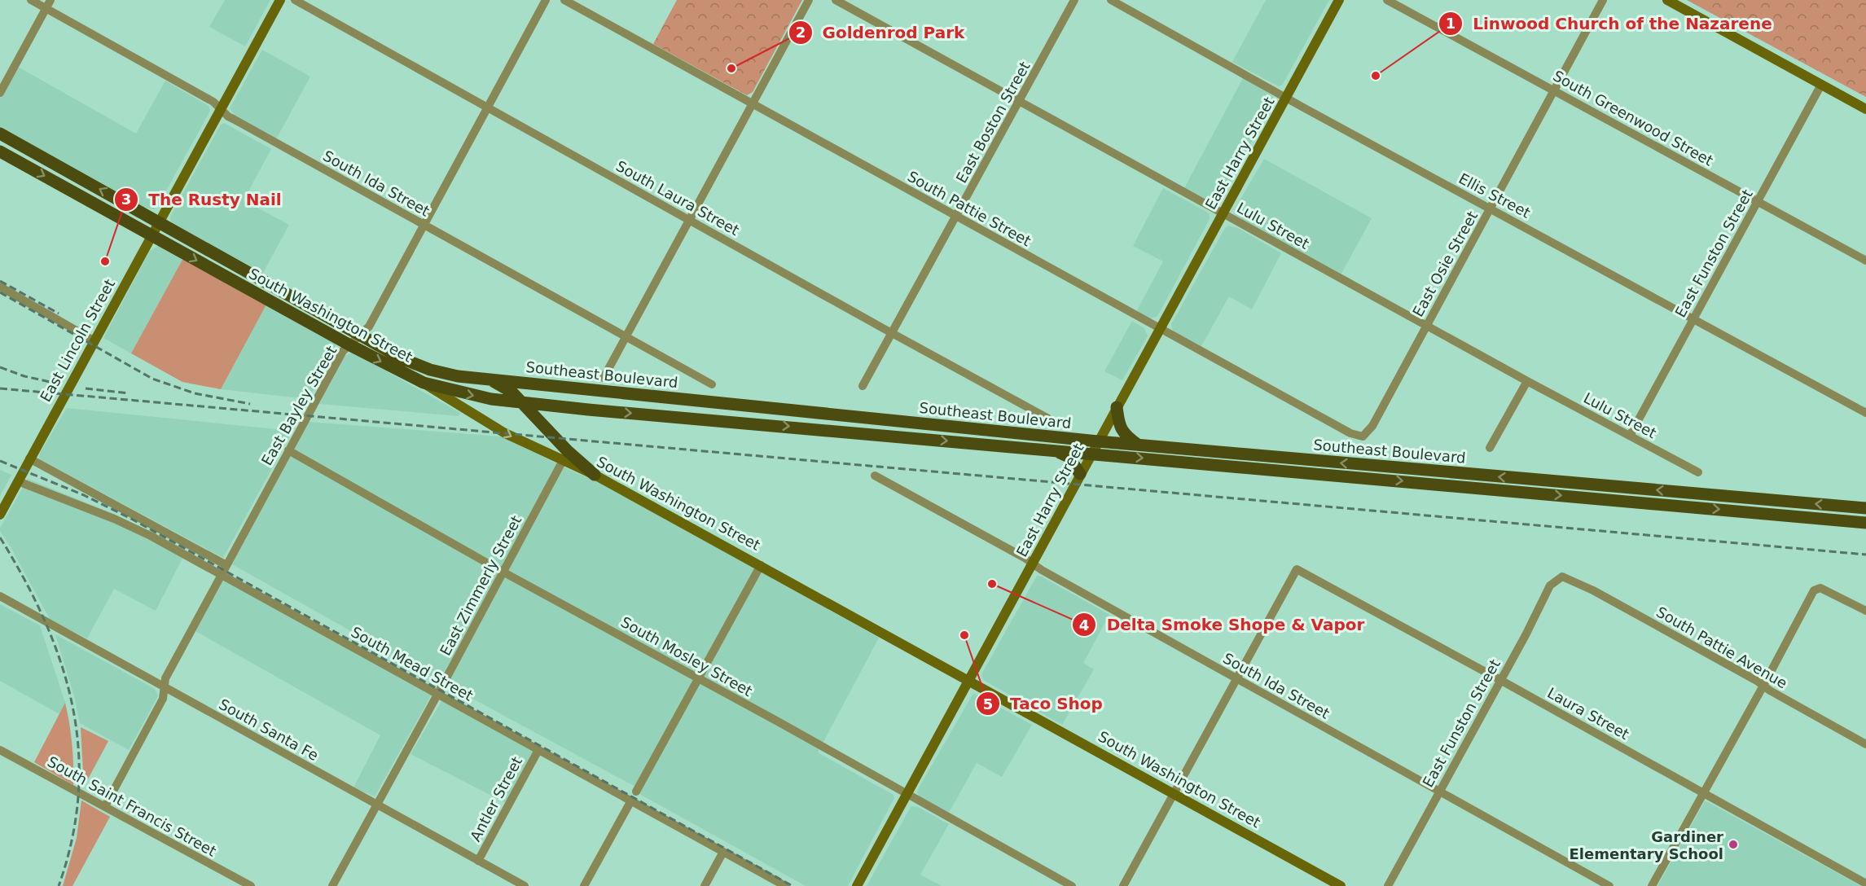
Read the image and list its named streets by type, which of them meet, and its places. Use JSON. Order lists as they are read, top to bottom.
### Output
{
  "streets": {
    "main road": ["South Washington Street", "Southeast Boulevard"],
    "street": [
      "South Greenwood Street",
      "East Boston Street",
      "East Harry Street",
      "South Ida Street",
      "Ellis Street",
      "South Laura Street",
      "South Pattie Street",
      "Lulu Street",
      "East Funston Street",
      "East Osie Street",
      "East Lincoln Street",
      "East Bayley Street",
      "East Zimmerly Street",
      "South Pattie Avenue",
      "South Mosley Street",
      "South Mead Street",
      "Laura Street",
      "South Santa Fe",
      "Antler Street",
      "South Saint Francis Street"
    ]
  },
  "crossings": [
    ["South Greenwood Street", "East Funston Street"],
    ["South Greenwood Street", "East Osie Street"],
    ["East Boston Street", "South Laura Street"],
    ["East Boston Street", "South Pattie Street"],
    ["East Boston Street", "Lulu Street"],
    ["East Harry Street", "South Ida Street"],
    ["East Harry Street", "Ellis Street"],
    ["East Harry Street", "South Pattie Street"],
    ["East Harry Street", "Lulu Street"],
    ["East Harry Street", "South Washington Street"],
    ["East Harry Street", "Southeast Boulevard"],
    ["East Harry Street", "South Mosley Street"],
    ["South Ida Street", "East Funston Street"],
    ["South Ida Street", "East Lincoln Street"],
    ["South Ida Street", "East Bayley Street"],
    ["South Ida Street", "Laura Street"],
    ["Ellis Street", "East Funston Street"],
    ["Ellis Street", "East Osie Street"],
    ["South Laura Street", "East Bayley Street"],
    ["South Pattie Street", "East Osie Street"],
    ["Lulu Street", "East Funston Street"],
    ["Lulu Street", "East Osie Street"],
    ["East Funston Street", "South Pattie Avenue"],
    ["East Funston Street", "Laura Street"],
    ["South Washington Street", "East Lincoln Street"],
    ["South Washington Street", "Southeast Boulevard"],
    ["South Washington Street", "East Bayley Street"],
    ["South Washington Street", "East Zimmerly Street"],
    ["East Lincoln Street", "Southeast Boulevard"],
    ["East Lincoln Street", "South Mead Street"],
    ["Southeast Boulevard", "East Bayley Street"],
    ["East Bayley Street", "South Mosley Street"],
    ["East Bayley Street", "South Mead Street"],
    ["East Bayley Street", "South Santa Fe"],
    ["East Bayley Street", "South Saint Francis Street"],
    ["East Zimmerly Street", "South Mosley Street"],
    ["East Zimmerly Street", "South Mead Street"],
    ["East Zimmerly Street", "South Santa Fe"],
    ["South Mead Street", "Antler Street"],
    ["South Santa Fe", "Antler Street"]
  ],
  "places": [
    "Goldenrod Park",
    "Linwood Church of the Nazarene",
    "The Rusty Nail",
    "Delta Smoke Shope & Vapor",
    "Taco Shop",
    "Gardiner Elementary School"
  ]
}
